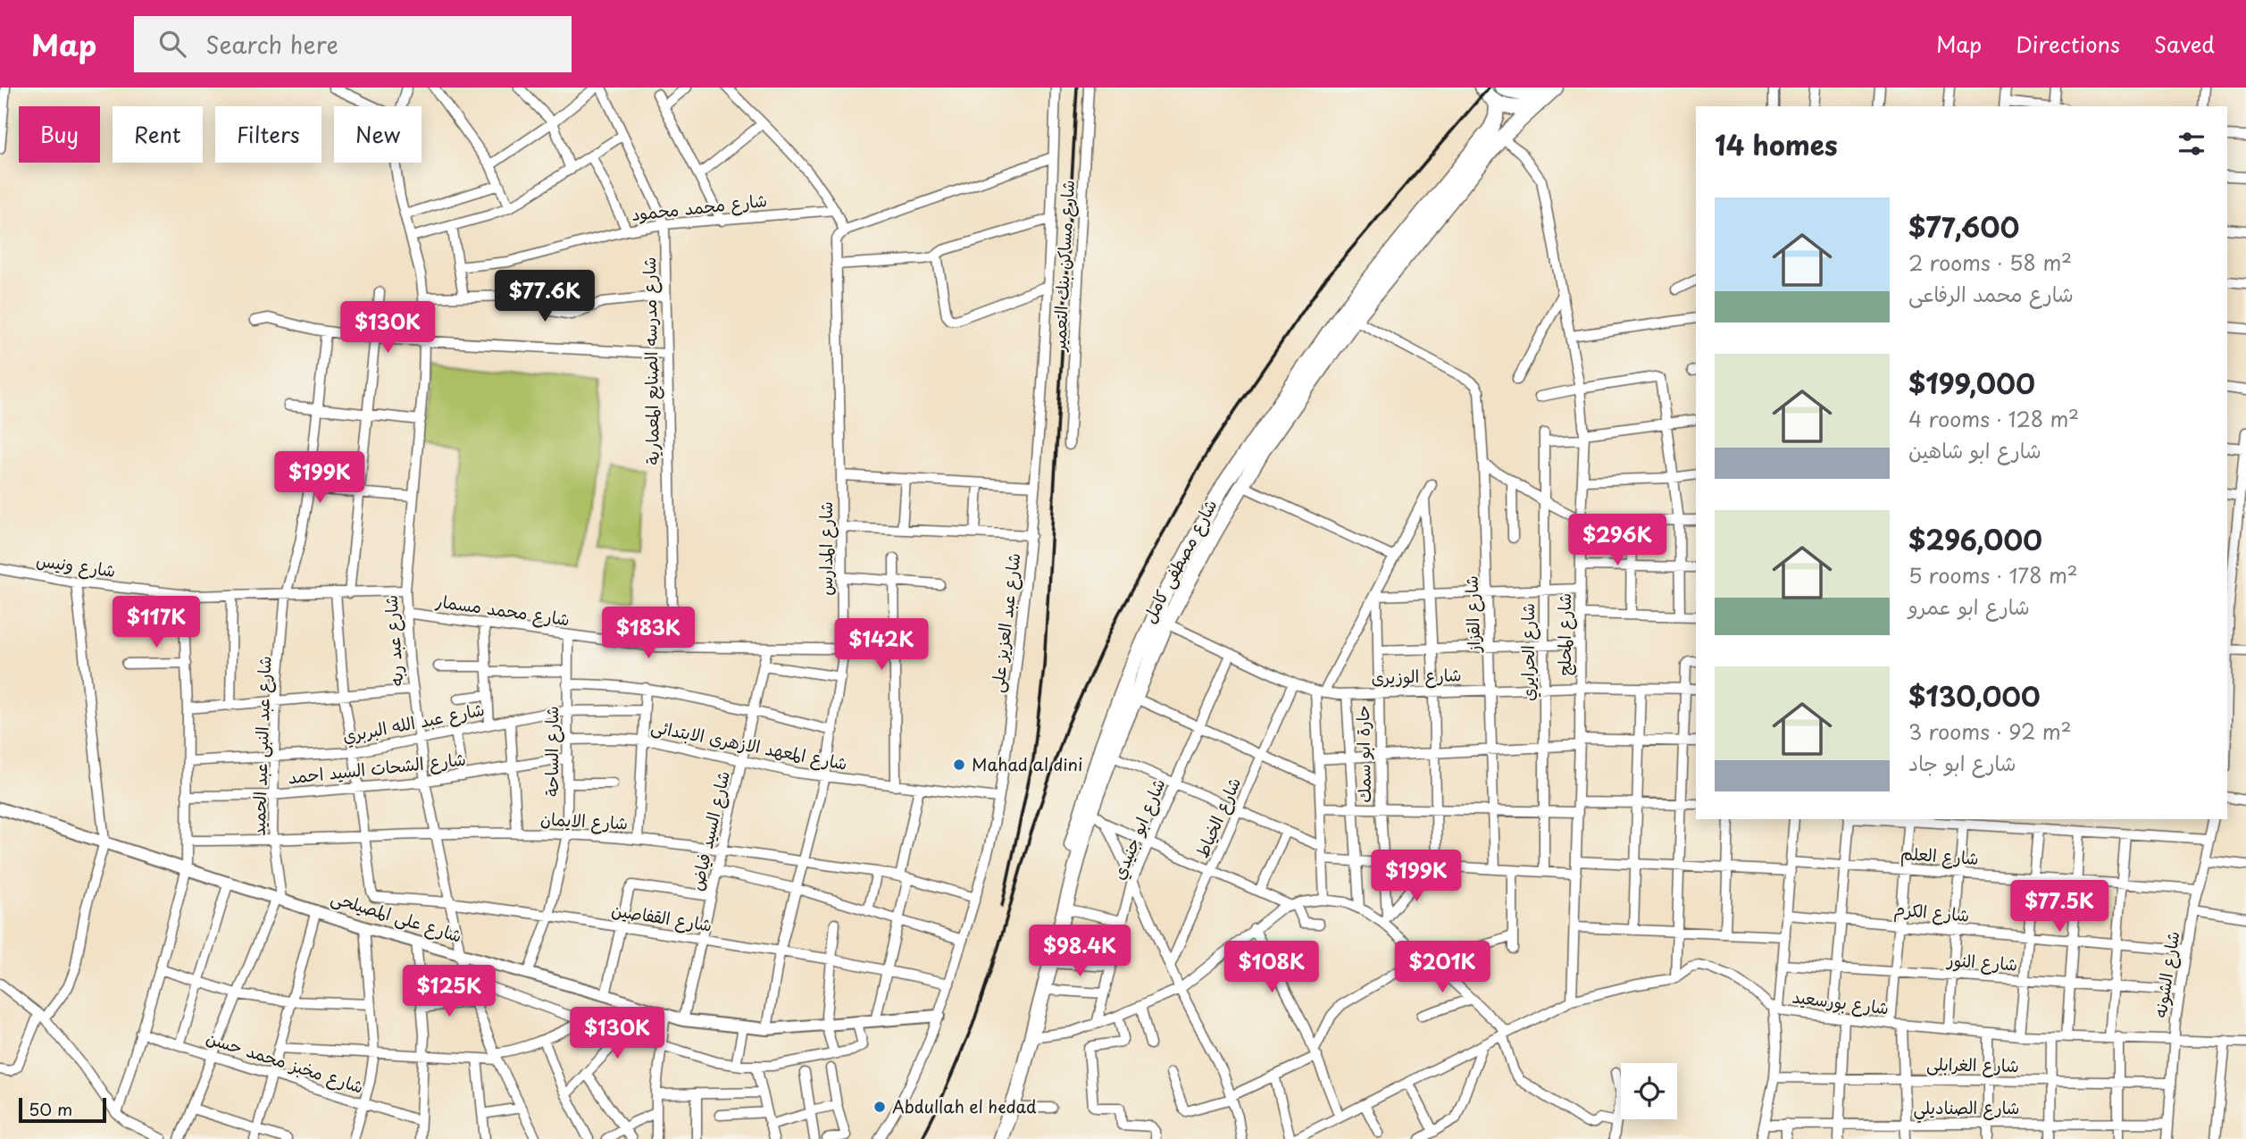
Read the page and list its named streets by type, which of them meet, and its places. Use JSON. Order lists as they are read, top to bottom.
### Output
{
  "streets": {
    "main road": ["شارع مصطفى كامل"],
    "street": [
      "شارع محمد محمود",
      "شارع مساكن بنك التعمير",
      "شارع مدرسه الصنايع المعمارية",
      "شارع المدارس",
      "شارع ونيس",
      "شارع محمد مسمار",
      "شارع القزاز",
      "شارع عبد العزيز على",
      "شارع المحلج",
      "شارع عبد ربه",
      "شارع الحرايري",
      "شارع الوزيرى",
      "شارع عبد الله البربري",
      "شارع المعهد الازهرى الابتدائى",
      "شارع عبد النبى عبد الحميد",
      "شارع الساحة",
      "حارة ابو سمك",
      "شارع الشحات السيد احمد",
      "شارع الخياط",
      "شارع الايمان",
      "شارع ابو جنيدي",
      "شارع السيد فياض",
      "شارع العلم",
      "شارع الكرم",
      "شارع على المصيلحى",
      "شارع القفاصين",
      "شارع النور",
      "شارع الشونه",
      "شارع بورسعيد",
      "شارع مخبز محمد حسن",
      "شارع الغرابلى",
      "شارع الصناديلي"
    ]
  },
  "crossings": [
    ["شارع محمد محمود", "شارع مدرسه الصنايع المعمارية"],
    ["شارع مدرسه الصنايع المعمارية", "شارع محمد مسمار"],
    ["شارع المدارس", "شارع محمد مسمار"],
    ["شارع المدارس", "شارع المعهد الازهرى الابتدائى"],
    ["شارع المدارس", "شارع الايمان"],
    ["شارع المدارس", "شارع على المصيلحى"],
    ["شارع المدارس", "شارع القفاصين"],
    ["شارع مصطفى كامل", "شارع القزاز"],
    ["شارع مصطفى كامل", "شارع المحلج"],
    ["شارع مصطفى كامل", "شارع الوزيرى"],
    ["شارع ونيس", "شارع عبد ربه"],
    ["شارع ونيس", "شارع عبد النبى عبد الحميد"],
    ["شارع محمد مسمار", "شارع عبد ربه"],
    ["شارع محمد مسمار", "شارع الساحة"],
    ["شارع محمد مسمار", "شارع السيد فياض"],
    ["شارع القزاز", "شارع الوزيرى"],
    ["شارع عبد العزيز على", "شارع المعهد الازهرى الابتدائى"],
    ["شارع عبد العزيز على", "شارع الايمان"],
    ["شارع عبد العزيز على", "شارع على المصيلحى"],
    ["شارع عبد العزيز على", "شارع القفاصين"],
    ["شارع المحلج", "شارع الحرايري"],
    ["شارع المحلج", "شارع الوزيرى"],
    ["شارع المحلج", "شارع العلم"],
    ["شارع المحلج", "شارع بورسعيد"],
    ["شارع عبد ربه", "شارع عبد الله البربري"],
    ["شارع عبد ربه", "شارع الشحات السيد احمد"],
    ["شارع عبد ربه", "شارع الايمان"],
    ["شارع عبد ربه", "شارع على المصيلحى"],
    ["شارع عبد ربه", "شارع القفاصين"],
    ["شارع الحرايري", "شارع الوزيرى"],
    ["شارع الوزيرى", "حارة ابو سمك"],
    ["شارع الوزيرى", "شارع الخياط"],
    ["شارع الوزيرى", "شارع ابو جنيدي"],
    ["شارع عبد الله البربري", "شارع عبد النبى عبد الحميد"],
    ["شارع عبد الله البربري", "شارع الساحة"],
    ["شارع المعهد الازهرى الابتدائى", "شارع الساحة"],
    ["شارع المعهد الازهرى الابتدائى", "شارع السيد فياض"],
    ["شارع عبد النبى عبد الحميد", "شارع الشحات السيد احمد"],
    ["شارع عبد النبى عبد الحميد", "شارع الايمان"],
    ["شارع عبد النبى عبد الحميد", "شارع على المصيلحى"],
    ["شارع الساحة", "شارع الشحات السيد احمد"],
    ["شارع الساحة", "شارع الايمان"],
    ["شارع الساحة", "شارع على المصيلحى"],
    ["شارع الساحة", "شارع القفاصين"],
    ["شارع الايمان", "شارع السيد فياض"],
    ["شارع الايمان", "شارع القفاصين"],
    ["شارع السيد فياض", "شارع على المصيلحى"],
    ["شارع السيد فياض", "شارع القفاصين"],
    ["شارع العلم", "شارع الشونه"],
    ["شارع الكرم", "شارع الشونه"],
    ["شارع النور", "شارع الشونه"],
    ["شارع الشونه", "شارع بورسعيد"],
    ["شارع الشونه", "شارع الغرابلى"],
    ["شارع الشونه", "شارع الصناديلي"]
  ],
  "places": ["Mahad al dini", "Abdullah el hedad"],
  "scale_bar": "50 m",
  "page": {
    "header": "Map",
    "search": "Search here",
    "nav": ["Map", "Directions", "Saved"],
    "chip": [
      "Buy",
      "Rent",
      "Filters",
      "New"
    ],
    "heading": "14 homes",
    "list": [
      {
        "name": "$77,600",
        "note": "2 rooms · 58 m² · شارع محمد الرفاعى"
      },
      {
        "name": "$199,000",
        "note": "4 rooms · 128 m² · شارع ابو شاهين"
      },
      {
        "name": "$296,000",
        "note": "5 rooms · 178 m² · شارع ابو عمرو"
      },
      {
        "name": "$130,000",
        "note": "3 rooms · 92 m² · شارع ابو جاد"
      }
    ],
    "price": [
      "$77.6K",
      "$130K",
      "$199K",
      "$296K",
      "$117K",
      "$183K",
      "$142K",
      "$199K",
      "$77.5K",
      "$98.4K",
      "$108K",
      "$201K",
      "$125K",
      "$130K"
    ],
    "scale": "50 m"
  }
}
